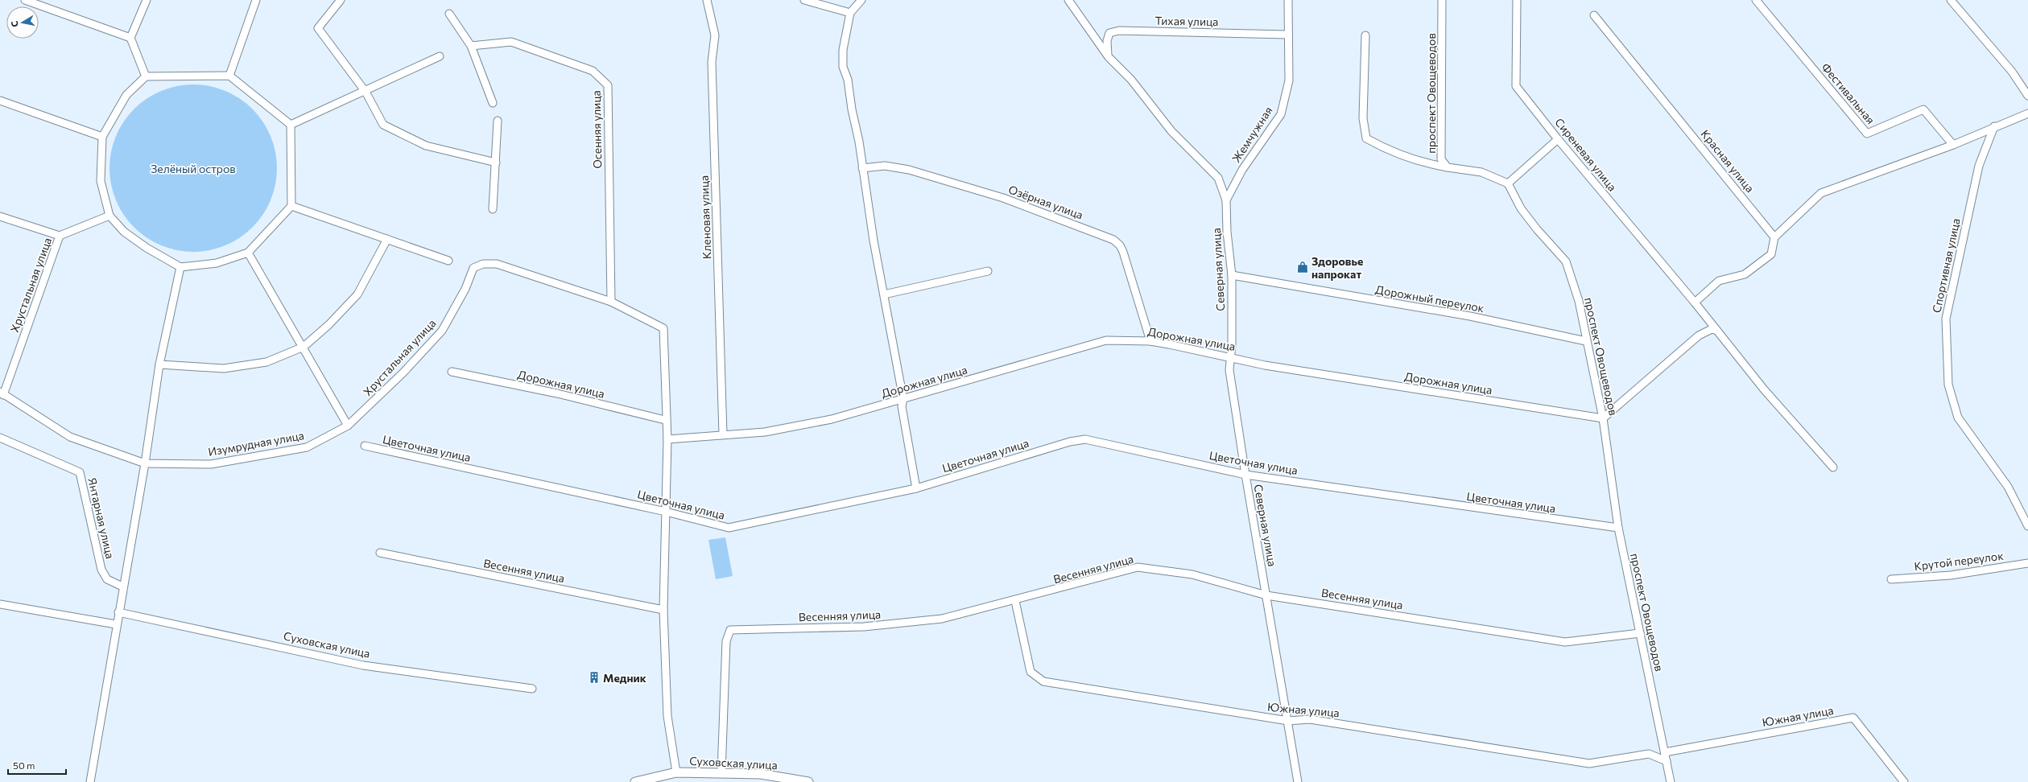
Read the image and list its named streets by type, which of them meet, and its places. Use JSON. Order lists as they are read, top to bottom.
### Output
{
  "streets": {
    "street": [
      "Тихая улица",
      "проспект Овощеводов",
      "Фестивальная",
      "Осенняя улица",
      "Жемчужная",
      "Сиреневая улица",
      "Красная улица",
      "Озёрная улица",
      "Кленовая улица",
      "Спортивная улица",
      "Северная улица",
      "Хрустальная улица",
      "Дорожный переулок",
      "Дорожная улица",
      "Изумрудная улица",
      "Цветочная улица",
      "Янтарная улица",
      "Крутой переулок",
      "Весенняя улица",
      "Суховская улица",
      "Южная улица"
    ]
  },
  "crossings": [
    ["Тихая улица", "Жемчужная"],
    ["Тихая улица", "Северная улица"],
    ["проспект Овощеводов", "Дорожный переулок"],
    ["проспект Овощеводов", "Дорожная улица"],
    ["проспект Овощеводов", "Цветочная улица"],
    ["проспект Овощеводов", "Весенняя улица"],
    ["проспект Овощеводов", "Южная улица"],
    ["Осенняя улица", "Хрустальная улица"],
    ["Жемчужная", "Северная улица"],
    ["Озёрная улица", "Дорожная улица"],
    ["Кленовая улица", "Дорожная улица"],
    ["Северная улица", "Дорожный переулок"],
    ["Северная улица", "Дорожная улица"],
    ["Северная улица", "Цветочная улица"],
    ["Северная улица", "Весенняя улица"],
    ["Северная улица", "Южная улица"],
    ["Хрустальная улица", "Изумрудная улица"],
    ["Весенняя улица", "Суховская улица"],
    ["Весенняя улица", "Южная улица"]
  ],
  "parks": ["Зелёный остров"],
  "places": {
    "shop": ["Здоровье напрокат"],
    "building": ["Медник"]
  },
  "scale_bar": "50 m",
  "north": "left"
}
